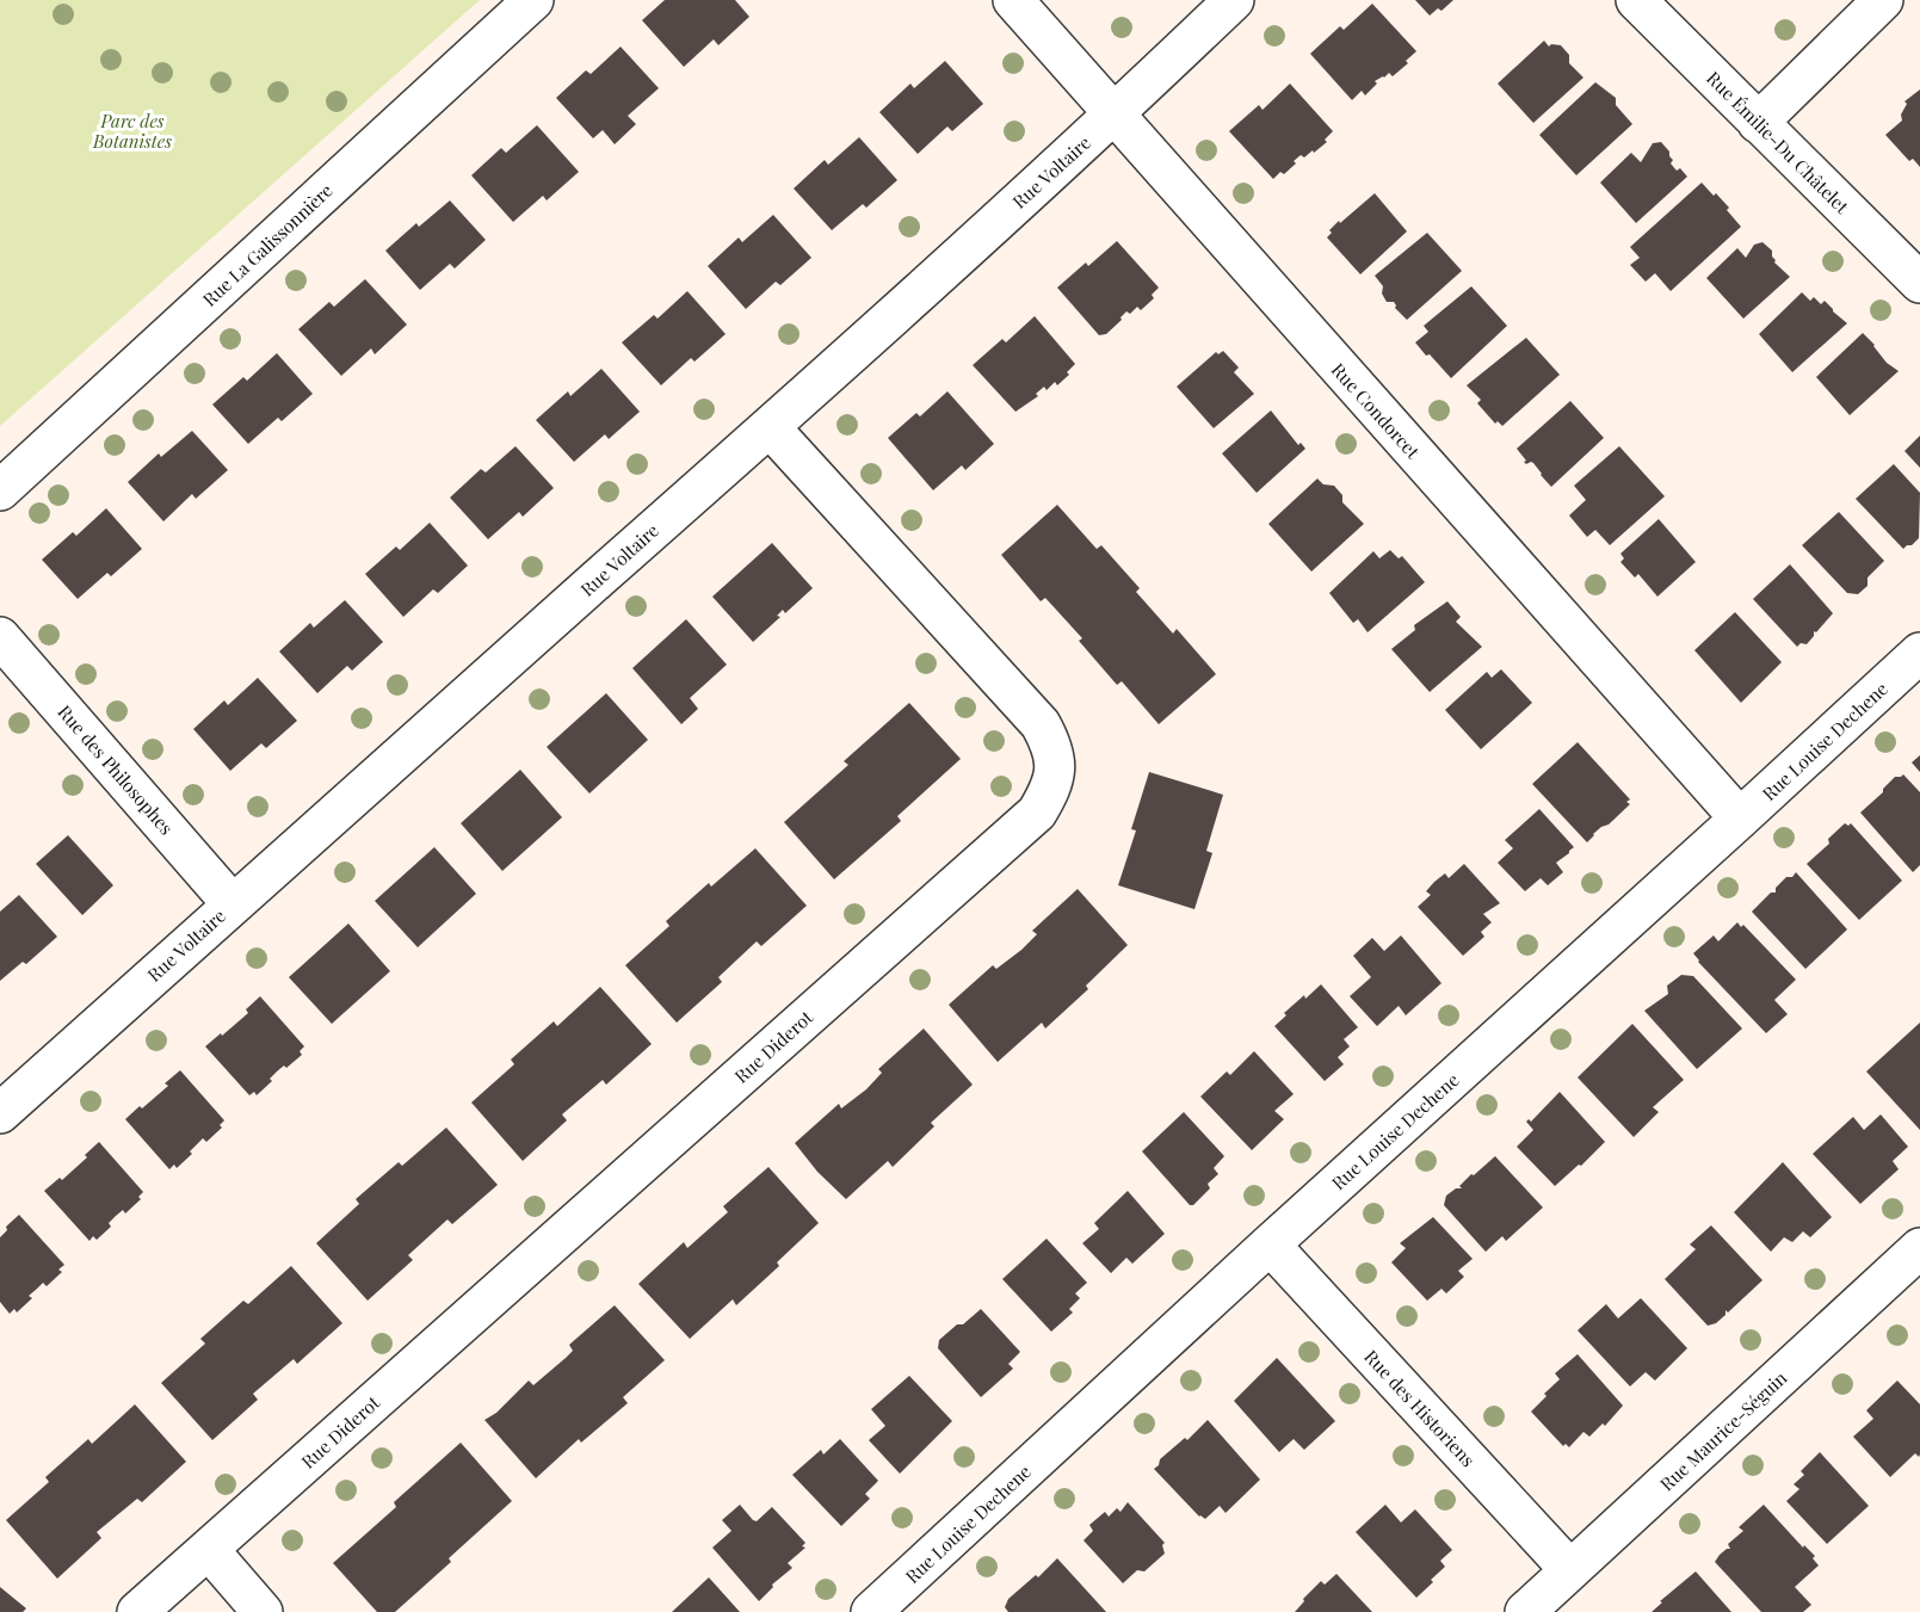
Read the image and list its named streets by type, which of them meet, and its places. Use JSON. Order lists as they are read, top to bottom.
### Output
{
  "streets": {
    "street": [
      "Rue Émilie-Du Châtelet",
      "Rue Voltaire",
      "Rue La Galissonnière",
      "Rue Condorcet",
      "Rue Louise Dechene",
      "Rue des Philosophes",
      "Rue Diderot",
      "Rue des Historiens",
      "Rue Maurice-Séguin"
    ]
  },
  "crossings": [
    ["Rue Voltaire", "Rue Condorcet"],
    ["Rue Voltaire", "Rue des Philosophes"],
    ["Rue Voltaire", "Rue Diderot"],
    ["Rue Condorcet", "Rue Louise Dechene"],
    ["Rue Louise Dechene", "Rue des Historiens"],
    ["Rue des Historiens", "Rue Maurice-Séguin"]
  ],
  "parks": ["Parc des Botanistes"]
}
